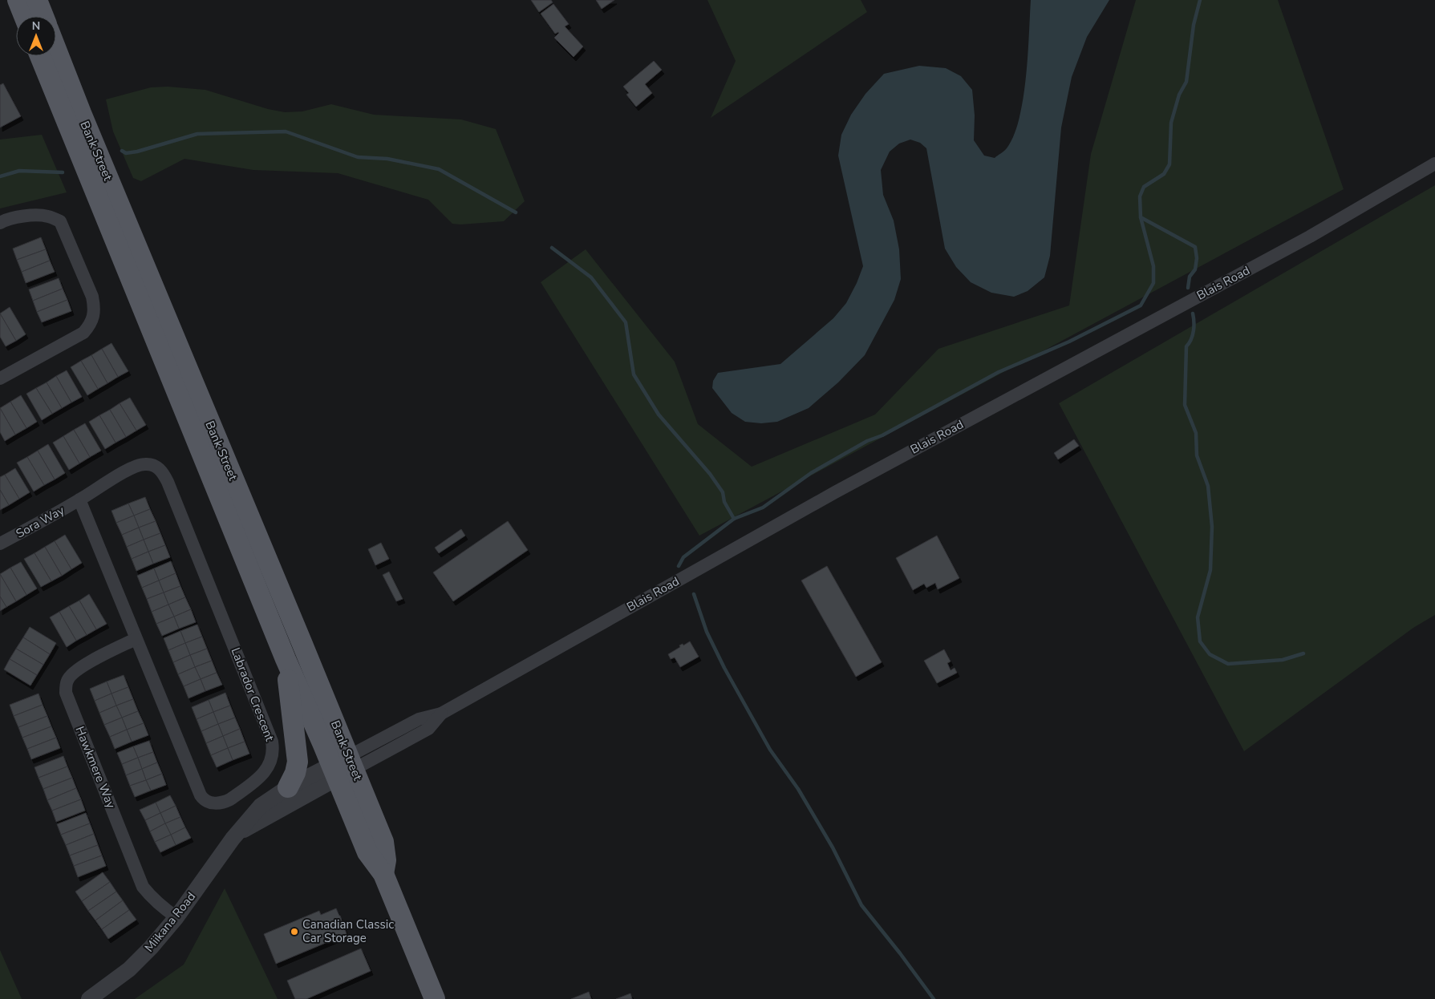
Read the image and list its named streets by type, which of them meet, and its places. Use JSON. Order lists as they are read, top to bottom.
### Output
{
  "streets": {
    "main road": ["Bank Street"],
    "street": [
      "Blais Road",
      "Sora Way",
      "Labrador Crescent",
      "Hawkmere Way",
      "Miikana Road"
    ]
  },
  "crossings": [
    ["Bank Street", "Blais Road"],
    ["Bank Street", "Miikana Road"],
    ["Blais Road", "Miikana Road"],
    ["Sora Way", "Labrador Crescent"],
    ["Labrador Crescent", "Hawkmere Way"],
    ["Hawkmere Way", "Miikana Road"]
  ],
  "places": ["Canadian Classic Car Storage"],
  "north": "top"
}
